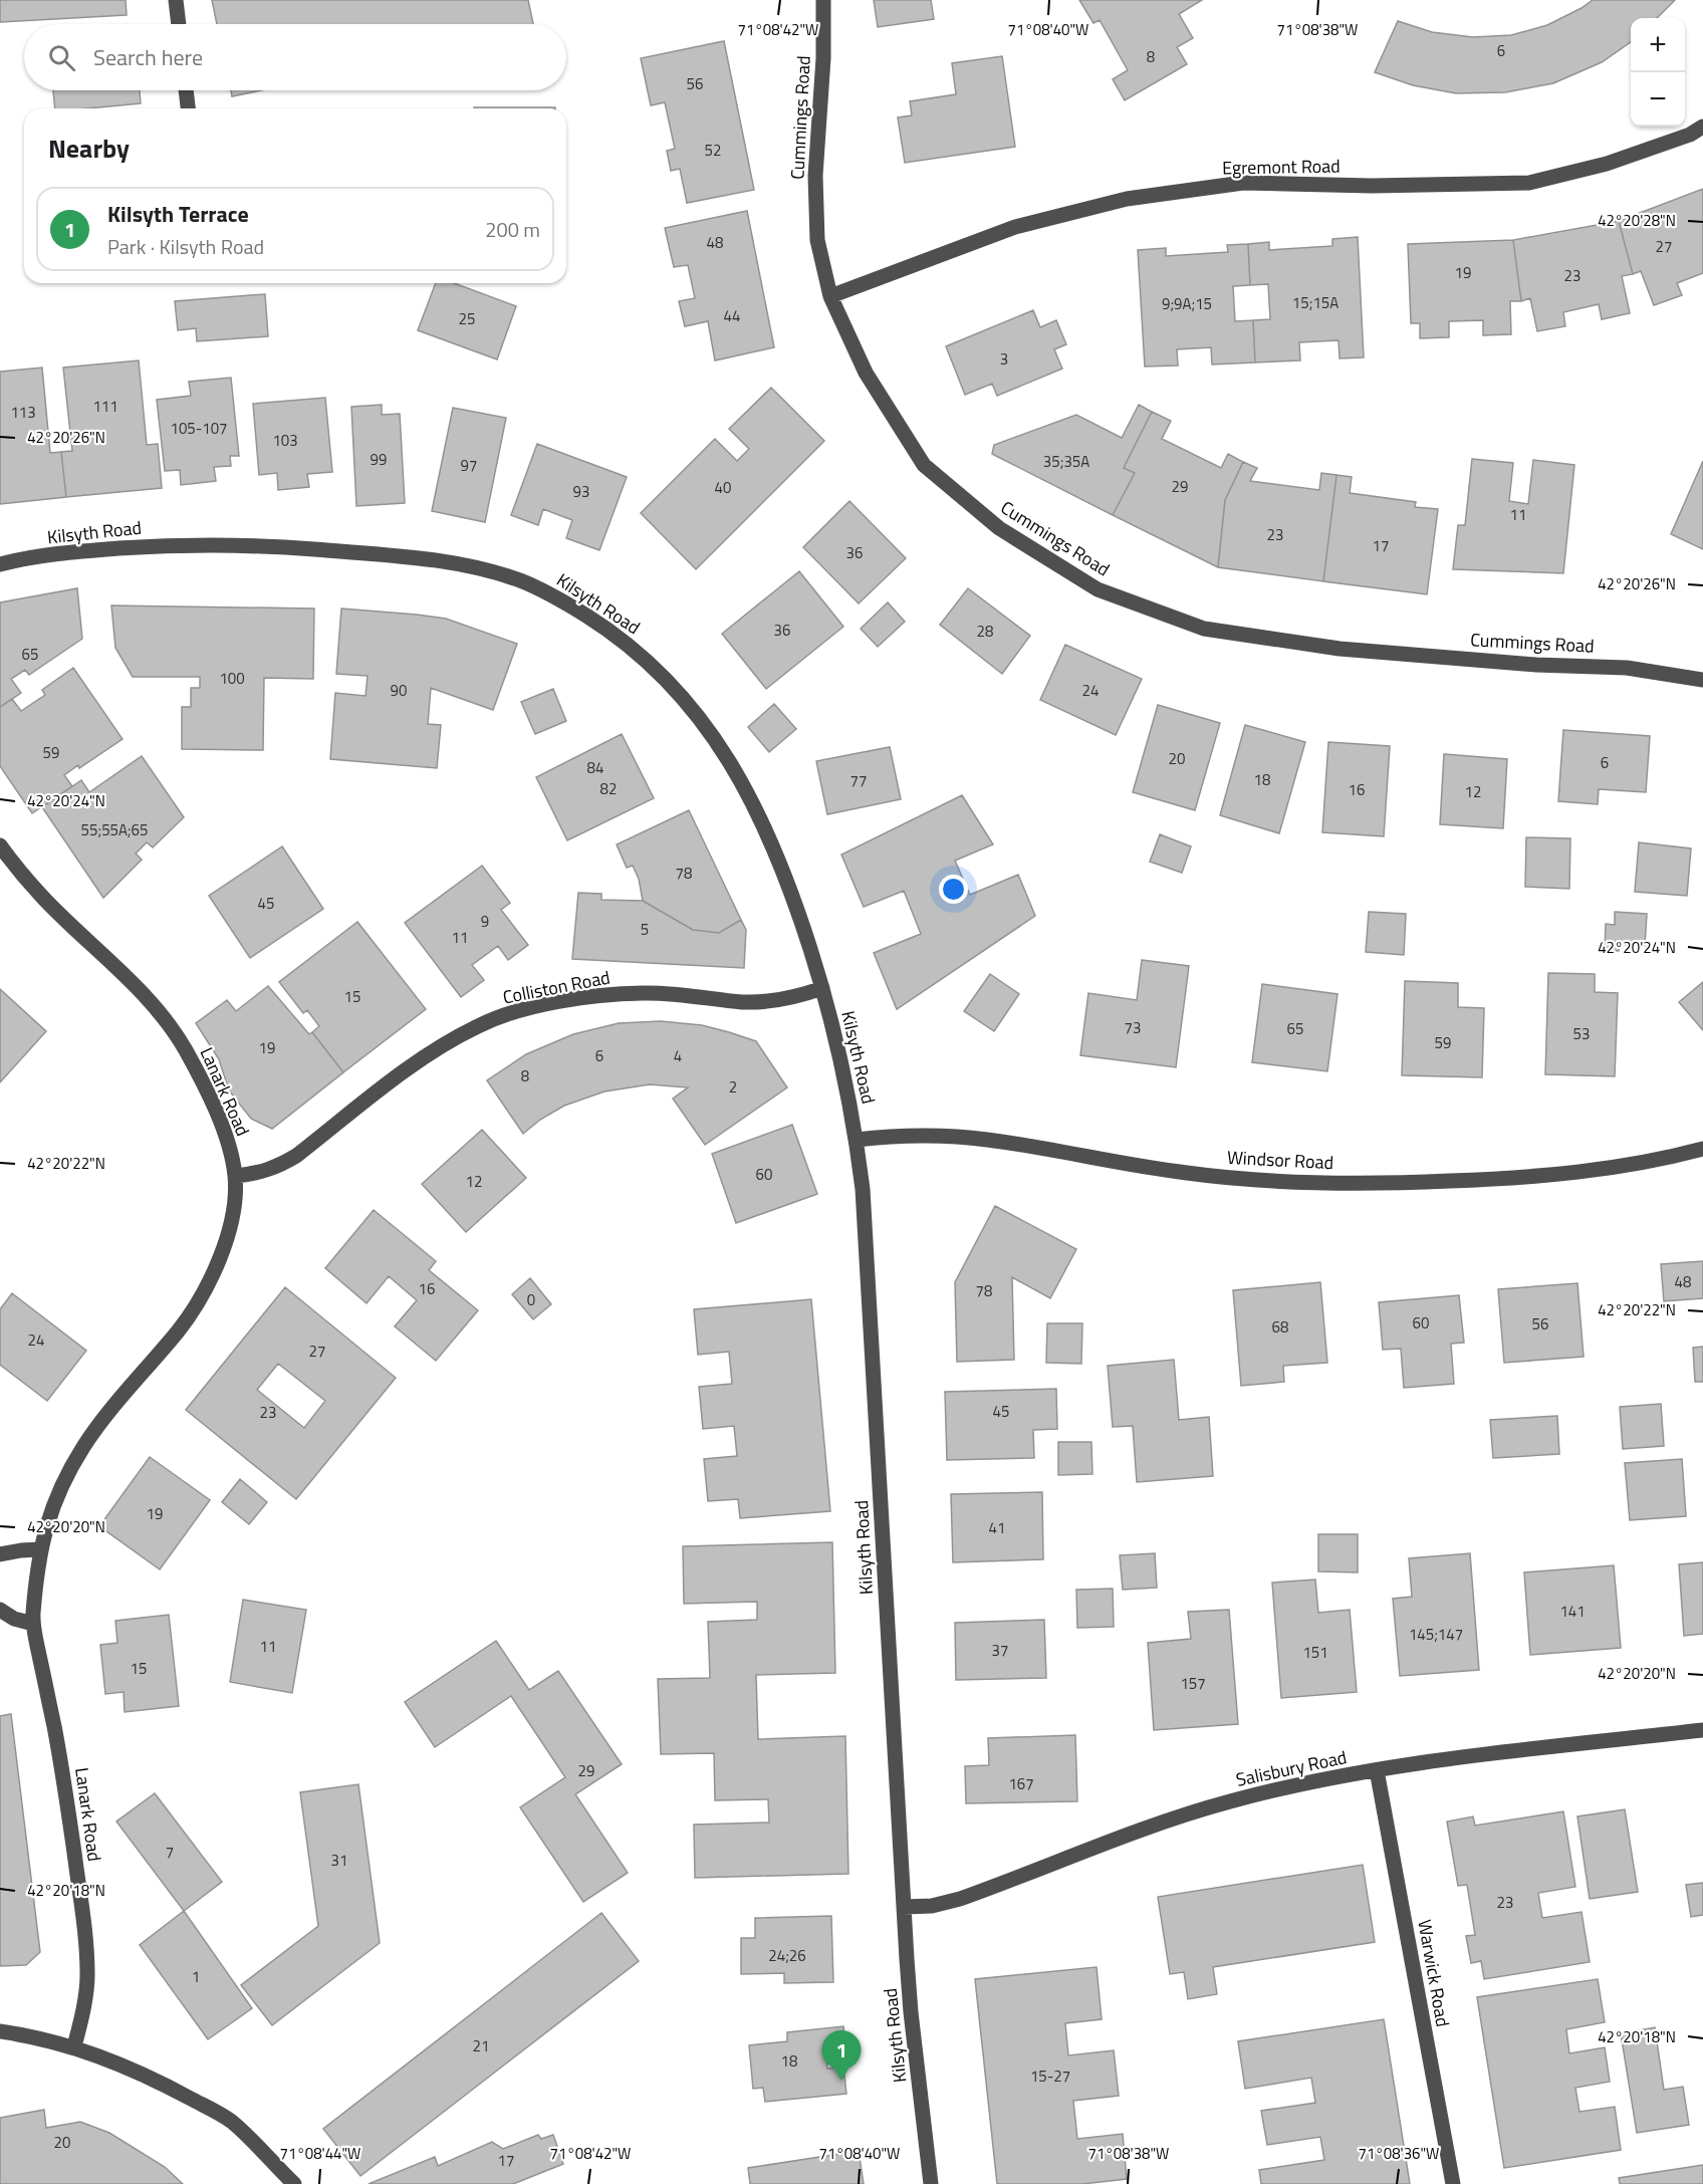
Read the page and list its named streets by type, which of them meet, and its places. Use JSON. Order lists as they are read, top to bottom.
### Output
{
  "streets": {
    "street": [
      "Cummings Road",
      "Egremont Road",
      "Kilsyth Road",
      "Colliston Road",
      "Lanark Road",
      "Windsor Road",
      "Salisbury Road",
      "Warwick Road"
    ]
  },
  "crossings": [
    ["Cummings Road", "Egremont Road"],
    ["Kilsyth Road", "Colliston Road"],
    ["Kilsyth Road", "Windsor Road"],
    ["Kilsyth Road", "Salisbury Road"],
    ["Colliston Road", "Lanark Road"],
    ["Salisbury Road", "Warwick Road"]
  ],
  "house_numbers": [
    "6",
    "8",
    "56",
    "52",
    "48",
    "27",
    "19",
    "23",
    "15;15A",
    "9;9A;15",
    "44",
    "25",
    "3",
    "111",
    "113",
    "105-107",
    "103",
    "99",
    "35;35A",
    "97",
    "29",
    "40",
    "93",
    "11",
    "23",
    "17",
    "36",
    "36",
    "28",
    "65",
    "100",
    "90",
    "24",
    "59",
    "20",
    "6",
    "84",
    "18",
    "77",
    "82",
    "16",
    "12",
    "55;55A;65",
    "78",
    "45",
    "9",
    "5",
    "11",
    "15",
    "73",
    "65",
    "53",
    "59",
    "19",
    "6",
    "4",
    "8",
    "2",
    "60",
    "12",
    "48",
    "16",
    "78",
    "0",
    "60",
    "56",
    "68",
    "24",
    "27",
    "45",
    "23",
    "19",
    "41",
    "141",
    "145;147",
    "11",
    "37",
    "151",
    "15",
    "157",
    "29",
    "167",
    "7",
    "31",
    "23",
    "24;26",
    "1",
    "21",
    "18",
    "15-27",
    "20",
    "17"
  ],
  "page": {
    "map_buttons": ["+", "−"],
    "search": "Search here",
    "heading": "Nearby",
    "list": [
      {
        "mark": "1",
        "name": "Kilsyth Terrace",
        "note": "Park · Kilsyth Road",
        "value": "200 m"
      }
    ],
    "pins": "1"
  },
  "coordinates": [
    "71°08'42\"W",
    "71°08'40\"W",
    "71°08'38\"W",
    "42°20'28\"N",
    "42°20'26\"N",
    "42°20'24\"N",
    "42°20'22\"N",
    "42°20'20\"N",
    "42°20'18\"N",
    "71°08'44\"W",
    "71°08'36\"W"
  ]
}
